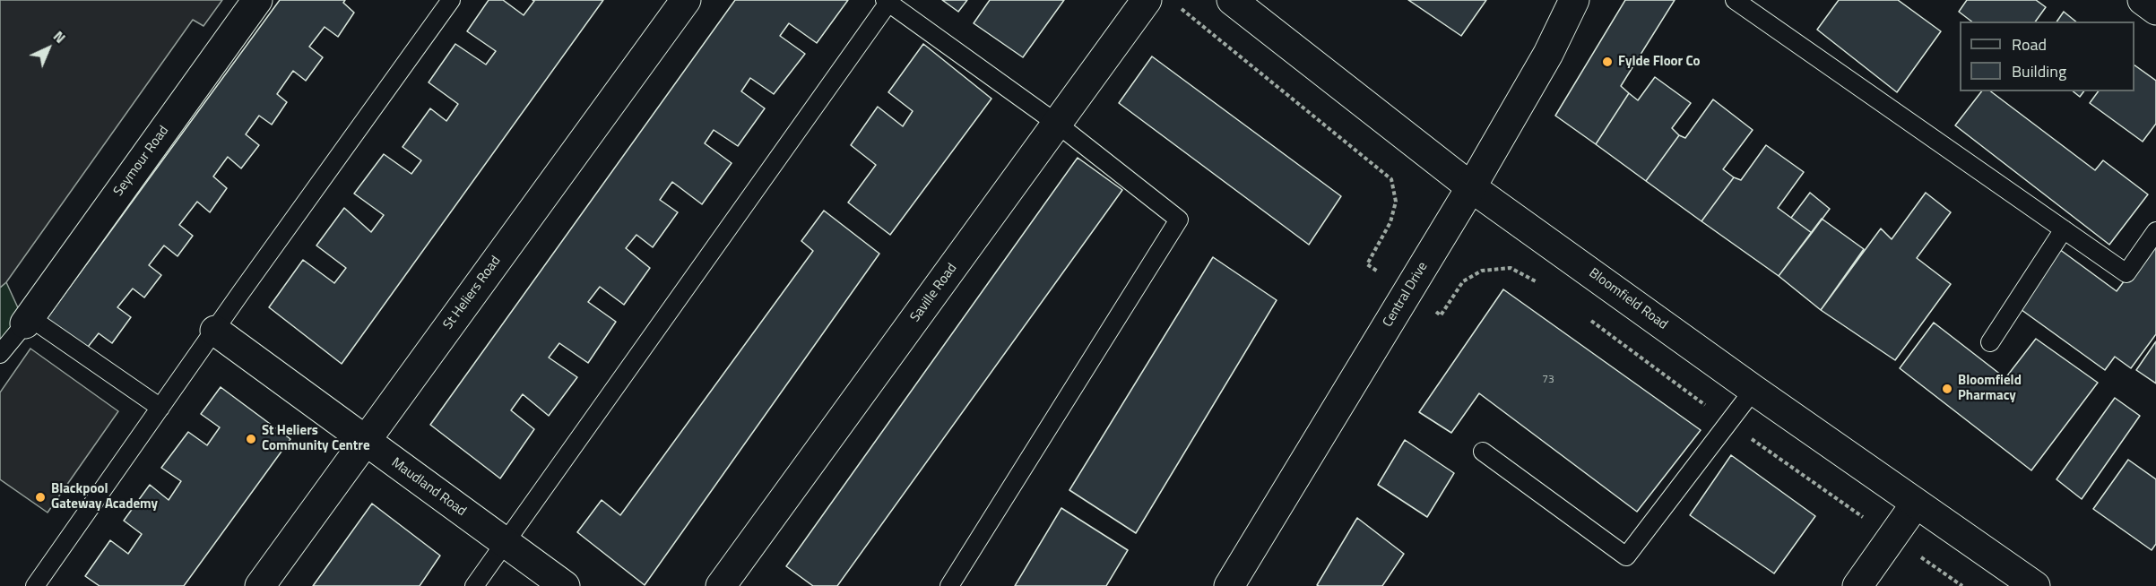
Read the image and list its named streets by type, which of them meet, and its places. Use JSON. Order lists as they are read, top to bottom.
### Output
{
  "streets": {
    "street": [
      "Seymour Road",
      "St Heliers Road",
      "Saville Road",
      "Central Drive",
      "Bloomfield Road",
      "Maudland Road"
    ]
  },
  "crossings": [
    ["St Heliers Road", "Maudland Road"],
    ["Central Drive", "Bloomfield Road"]
  ],
  "places": [
    "Fylde Floor Co",
    "Bloomfield Pharmacy",
    "St Heliers Community Centre",
    "Blackpool Gateway Academy"
  ],
  "house_numbers": ["73"],
  "legend": ["Road", "Building"],
  "north": "top right"
}
